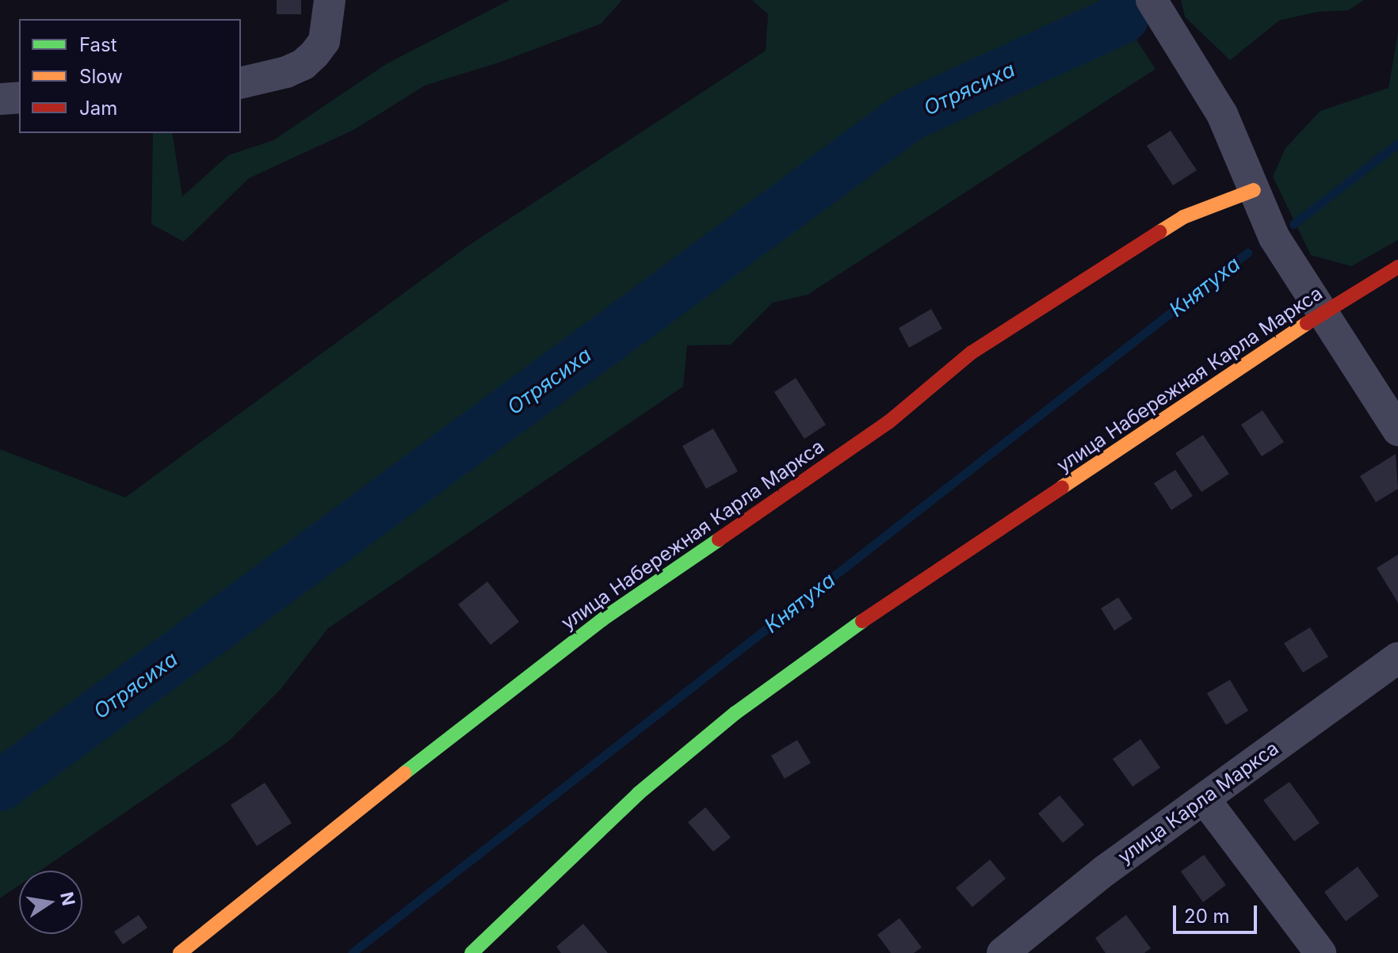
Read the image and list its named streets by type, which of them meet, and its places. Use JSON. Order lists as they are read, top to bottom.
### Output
{
  "streets": {
    "street": ["улица Набережная Карла Маркса", "улица Карла Маркса"]
  },
  "water": ["Отрясиха", "Княтуха"],
  "legend": ["Fast", "Slow", "Jam"],
  "scale_bar": "20 m",
  "north": "right"
}
